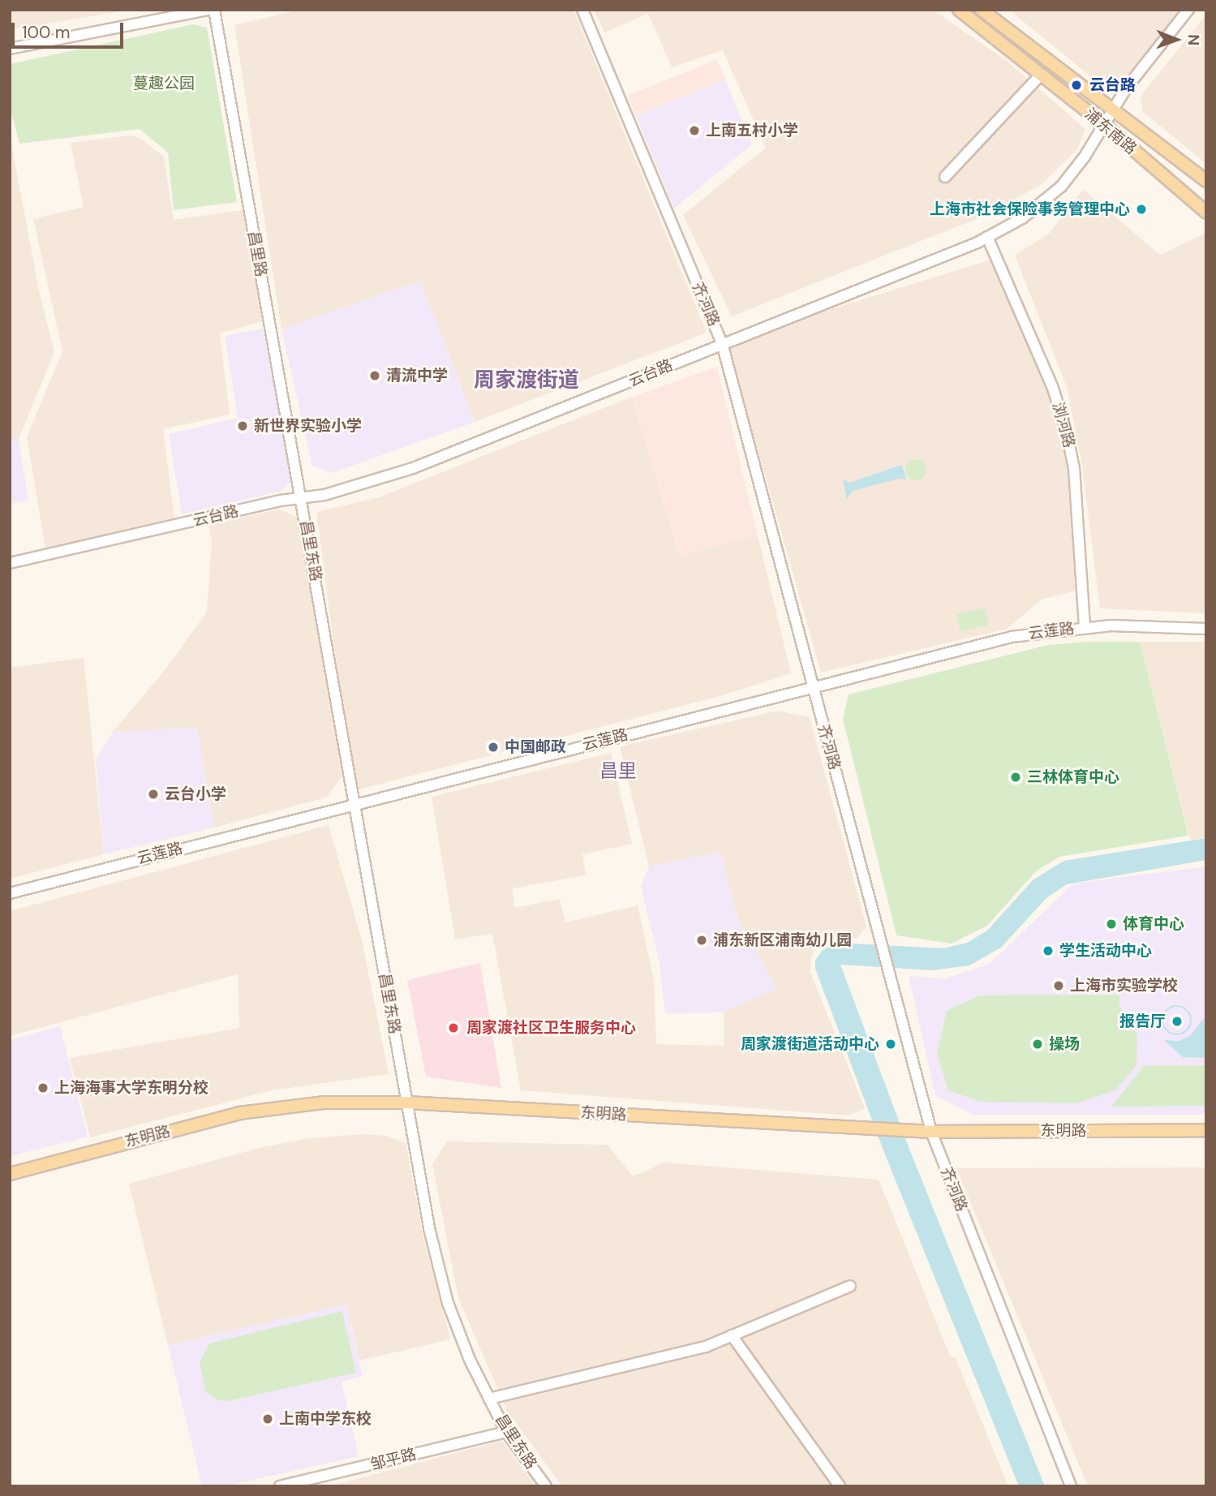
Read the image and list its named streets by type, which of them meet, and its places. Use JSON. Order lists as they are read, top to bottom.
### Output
{
  "streets": {
    "main road": ["浦东南路", "东明路"],
    "street": [
      "昌里路",
      "齐河路",
      "云台路",
      "浏河路",
      "昌里东路",
      "云莲路",
      "邹平路"
    ]
  },
  "crossings": [
    ["浦东南路", "云台路"],
    ["昌里路", "云台路"],
    ["昌里路", "昌里东路"],
    ["齐河路", "云台路"],
    ["齐河路", "云莲路"],
    ["齐河路", "东明路"],
    ["云台路", "浏河路"],
    ["云台路", "昌里东路"],
    ["浏河路", "云莲路"],
    ["昌里东路", "云莲路"],
    ["昌里东路", "东明路"],
    ["昌里东路", "邹平路"]
  ],
  "districts": ["周家渡街道", "昌里"],
  "parks": ["蔓趣公园"],
  "places": [
    "云台路",
    "上南五村小学",
    "上海市社会保险事务管理中心",
    "清流中学",
    "新世界实验小学",
    "中国邮政",
    "三林体育中心",
    "云台小学",
    "体育中心",
    "浦东新区浦南幼儿园",
    "学生活动中心",
    "上海市实验学校",
    "报告厅",
    "周家渡社区卫生服务中心",
    "周家渡街道活动中心",
    "操场",
    "上海海事大学东明分校",
    "上南中学东校"
  ],
  "scale_bar": "100 m",
  "north": "right"
}
